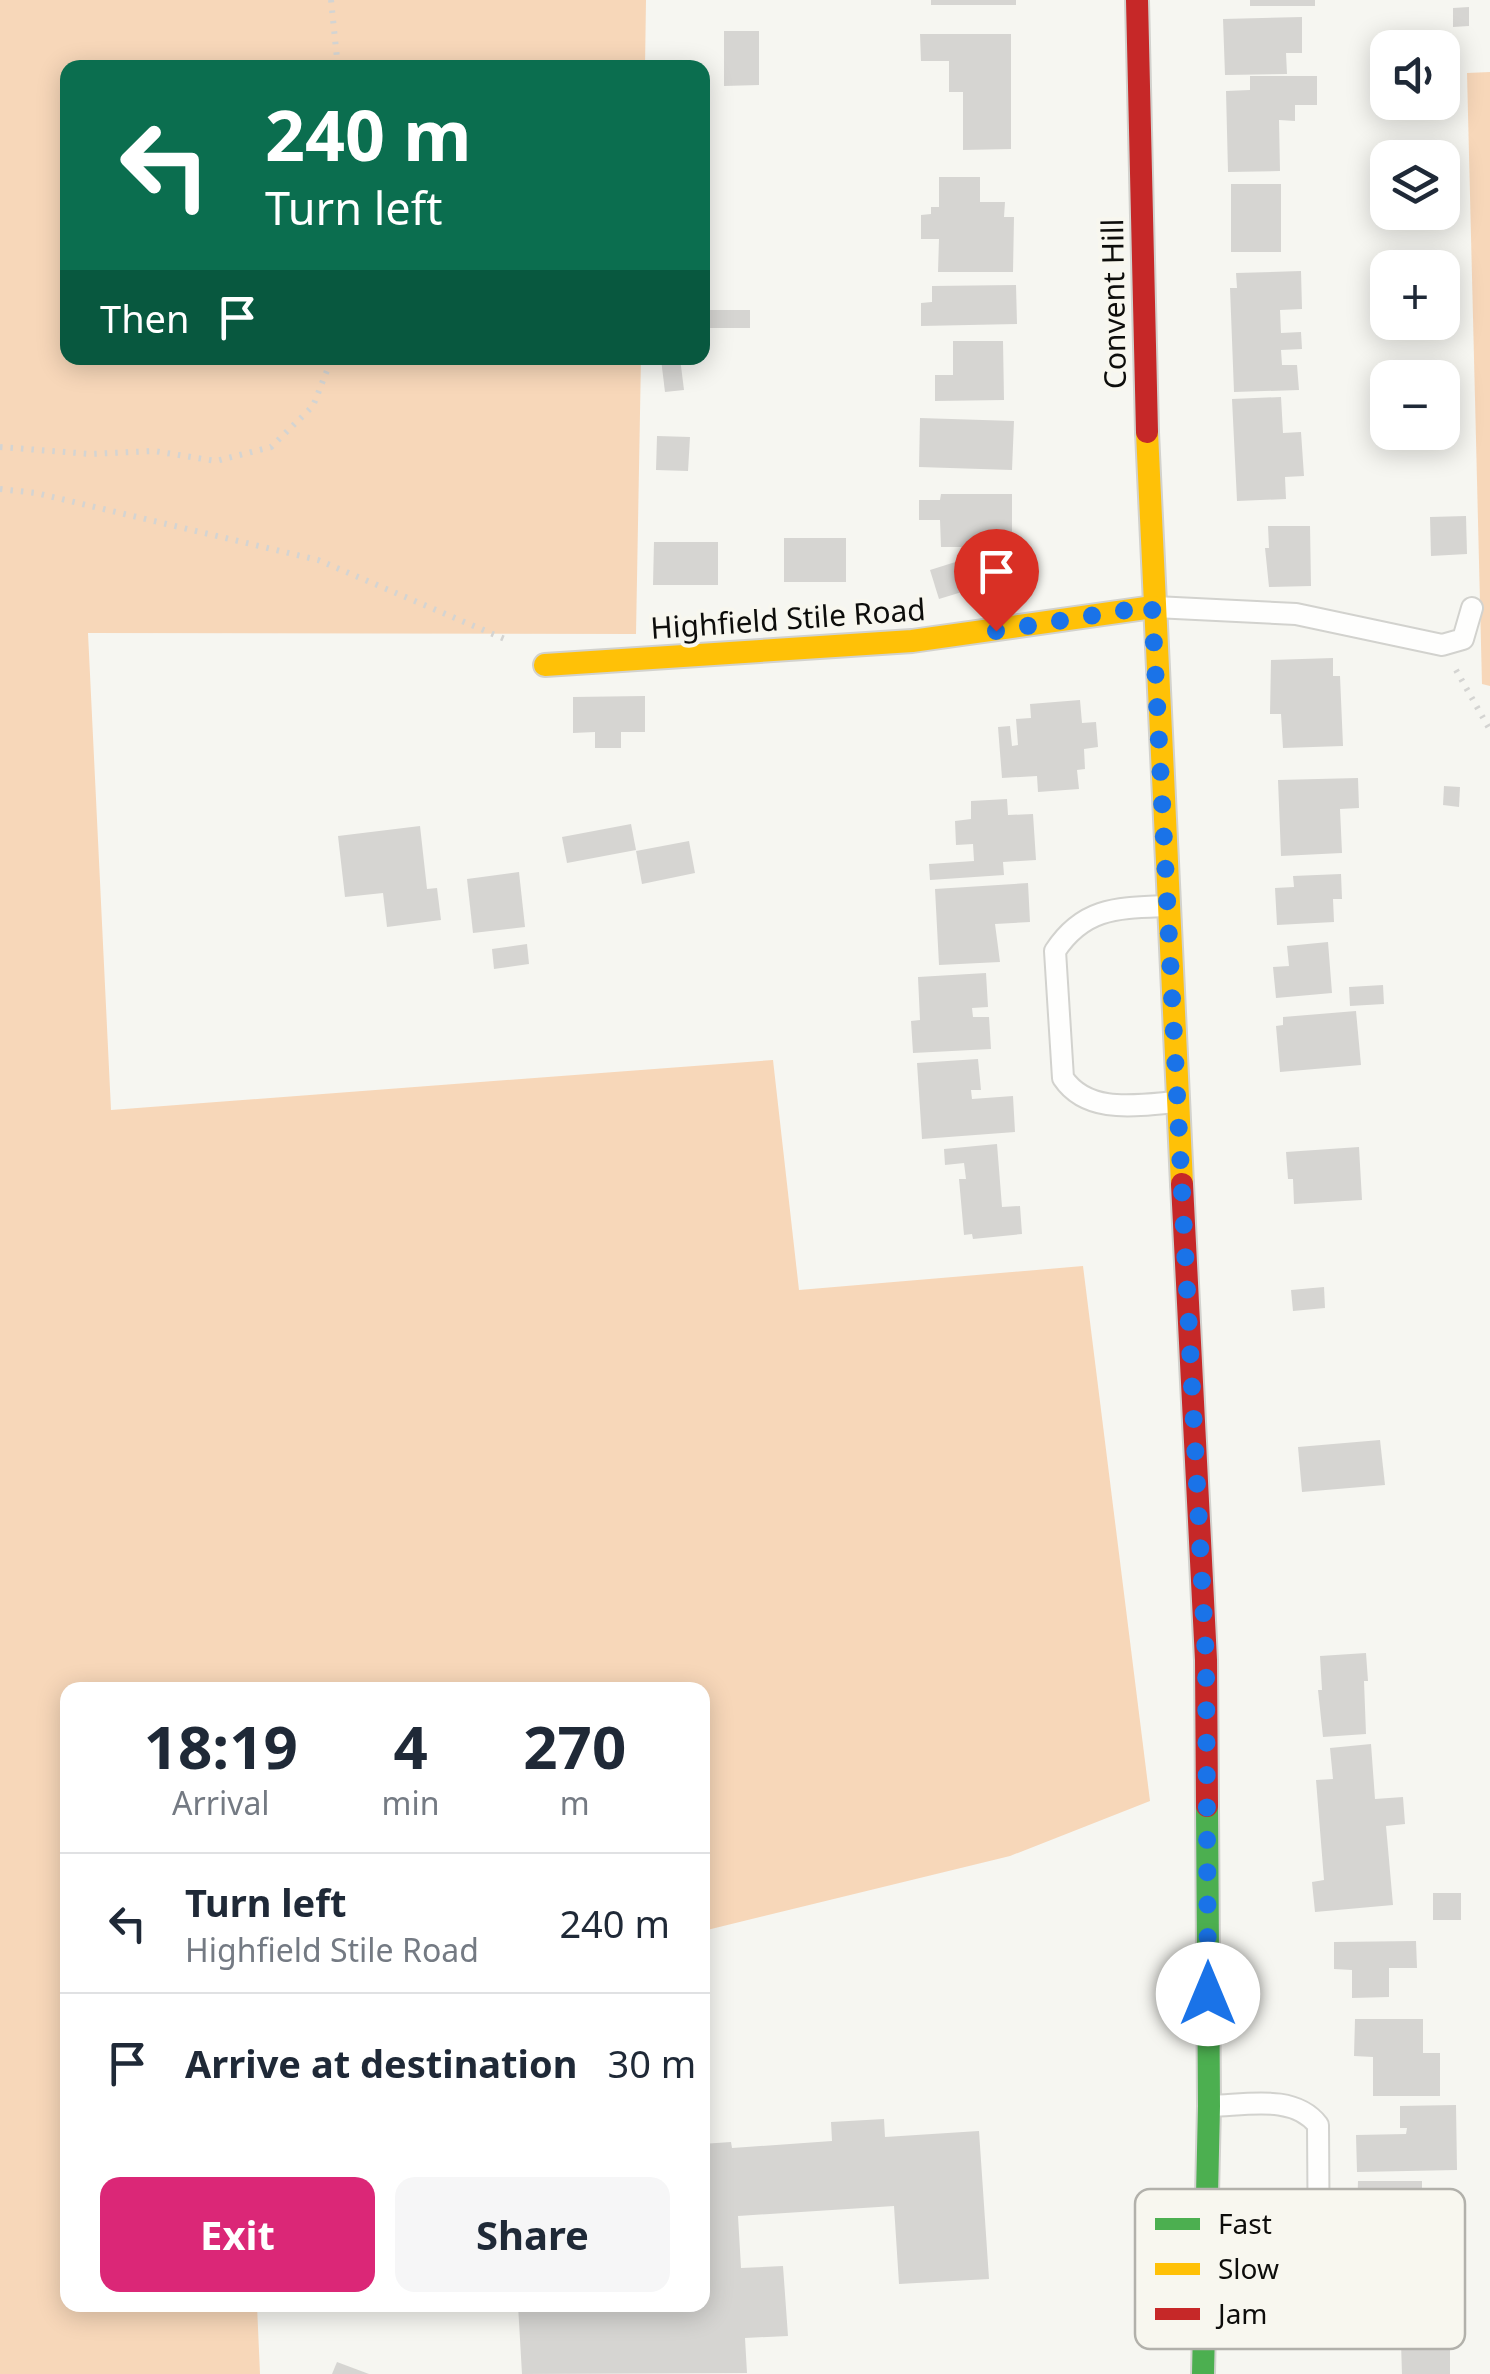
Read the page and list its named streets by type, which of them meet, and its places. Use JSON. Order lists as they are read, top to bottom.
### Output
{
  "streets": {
    "main road": ["Convent Hill", "Highfield Stile Road"]
  },
  "crossings": [
    ["Convent Hill", "Highfield Stile Road"]
  ],
  "legend": ["Fast", "Slow", "Jam"],
  "page": {
    "map_buttons": ["+", "−"],
    "turn": ["240 m", "Turn left"],
    "then": "Then",
    "eta": [
      "18:19",
      "Arrival",
      "4",
      "min",
      "270",
      "m"
    ],
    "list": [
      {
        "name": "Turn left",
        "note": "Highfield Stile Road",
        "value": "240 m"
      },
      {
        "name": "Arrive at destination",
        "value": "30 m"
      }
    ],
    "buttons": ["Exit", "Share"]
  }
}
